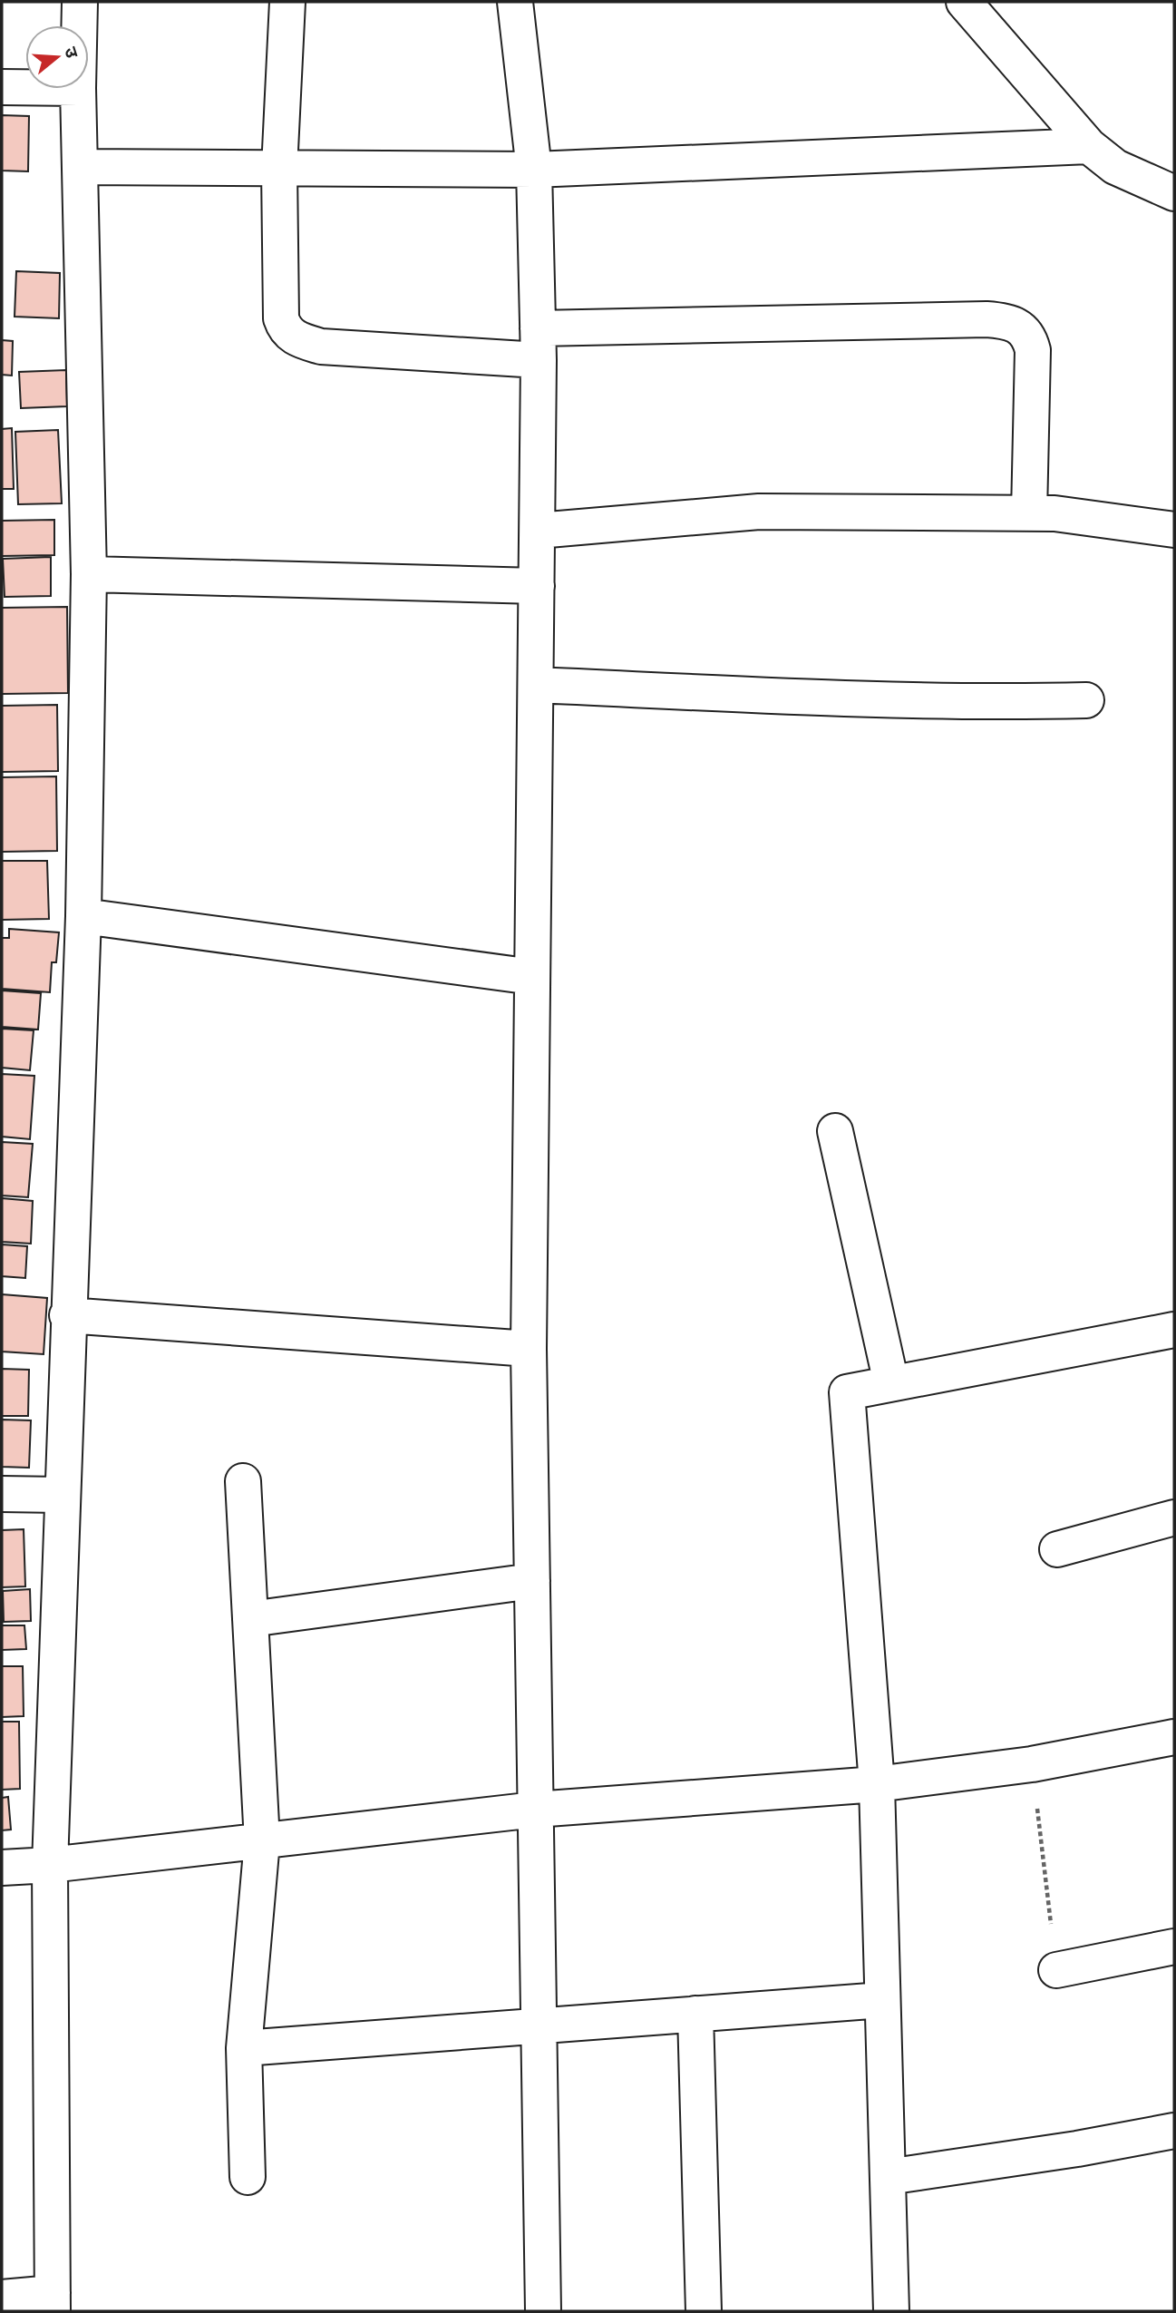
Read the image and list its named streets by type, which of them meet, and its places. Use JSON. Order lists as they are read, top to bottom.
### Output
{
  "north": "right"
}
